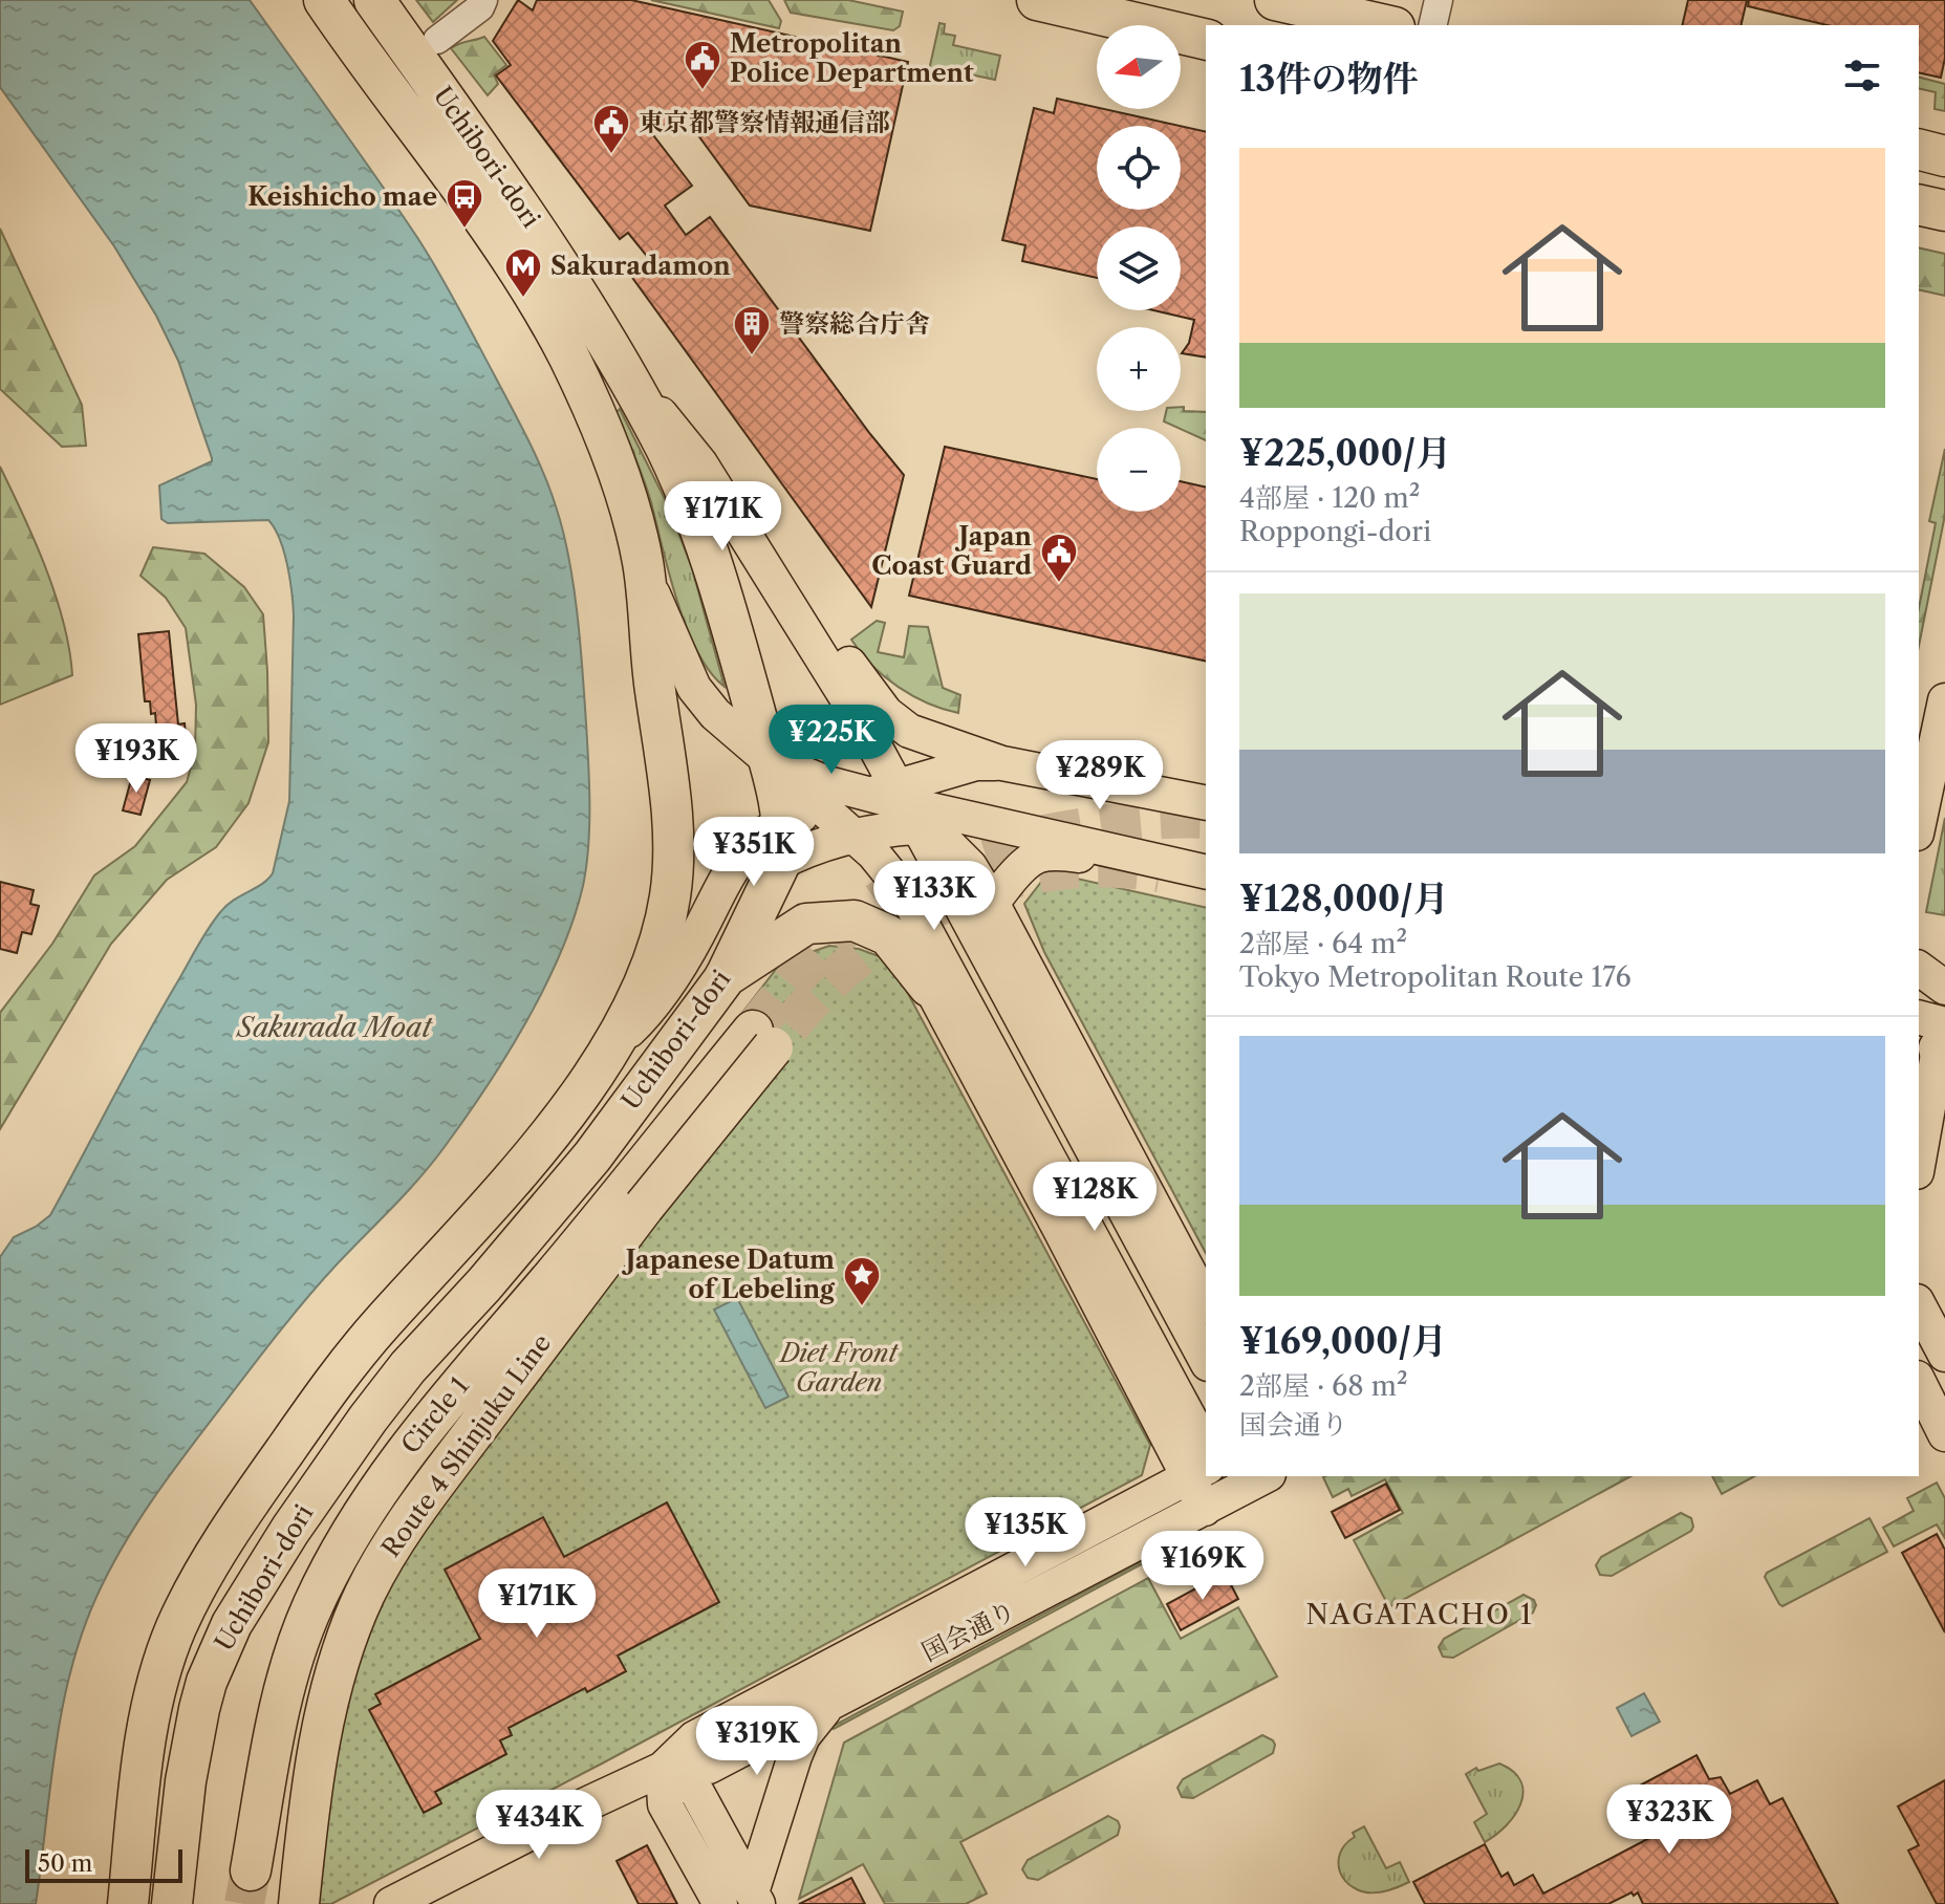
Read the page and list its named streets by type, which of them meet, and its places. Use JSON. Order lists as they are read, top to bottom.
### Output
{
  "streets": {
    "highway": ["Uchibori-dori", "Circle 1", "Route 4 Shinjuku Line"],
    "main road": ["国会通り"]
  },
  "crossings": [
    ["Circle 1", "Route 4 Shinjuku Line"]
  ],
  "districts": ["NAGATACHO 1"],
  "water": ["Sakurada Moat"],
  "parks": ["Diet Front Garden"],
  "places": {
    "public building": ["Metropolitan Police Department", "東京都警察情報通信部", "Japan Coast Guard"],
    "bus stop": ["Keishicho mae"],
    "metro station": ["Sakuradamon"],
    "building": ["警察総合庁舎"],
    "place": ["Japanese Datum of Lebeling"]
  },
  "scale_bar": "50 m",
  "north": "left",
  "page": {
    "map_buttons": ["+", "−"],
    "heading": "13件の物件",
    "list": [
      {
        "name": "¥225,000/月",
        "note": "4部屋 · 120 m² · Roppongi-dori"
      },
      {
        "name": "¥128,000/月",
        "note": "2部屋 · 64 m² · Tokyo Metropolitan Route 176"
      },
      {
        "name": "¥169,000/月",
        "note": "2部屋 · 68 m² · 国会通り"
      }
    ],
    "price": [
      "¥171K",
      "¥225K",
      "¥193K",
      "¥289K",
      "¥351K",
      "¥133K",
      "¥128K",
      "¥135K",
      "¥169K",
      "¥171K",
      "¥319K",
      "¥323K",
      "¥434K"
    ],
    "scale": "50 m"
  }
}
